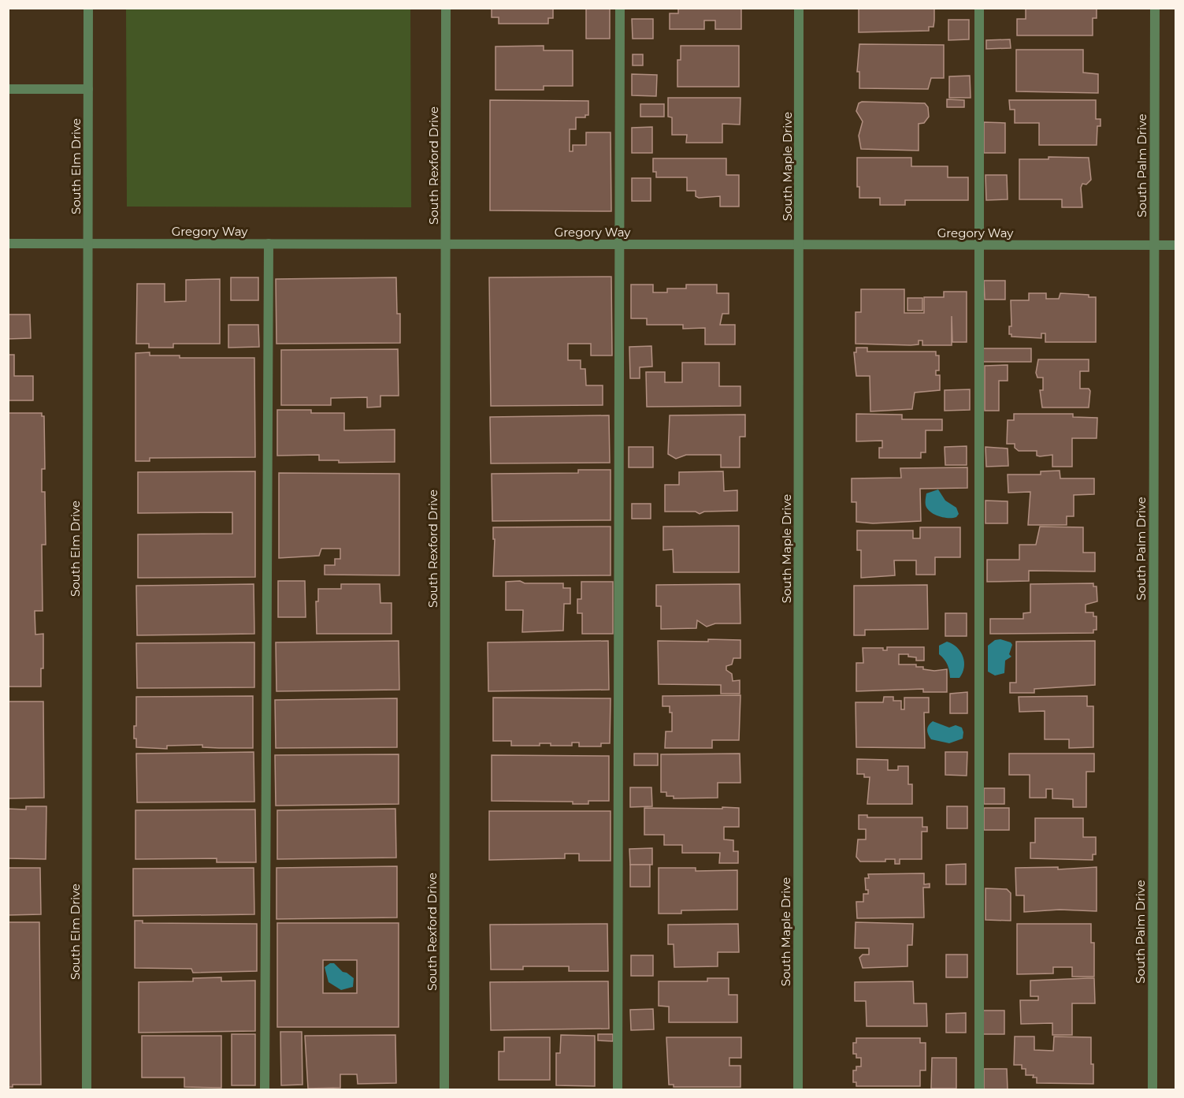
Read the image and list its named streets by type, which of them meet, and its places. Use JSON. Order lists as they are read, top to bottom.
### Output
{
  "streets": {
    "street": [
      "South Rexford Drive",
      "South Palm Drive",
      "South Elm Drive",
      "South Maple Drive",
      "Gregory Way"
    ]
  },
  "crossings": [
    ["South Rexford Drive", "Gregory Way"],
    ["South Palm Drive", "Gregory Way"],
    ["South Elm Drive", "Gregory Way"],
    ["South Maple Drive", "Gregory Way"]
  ]
}
